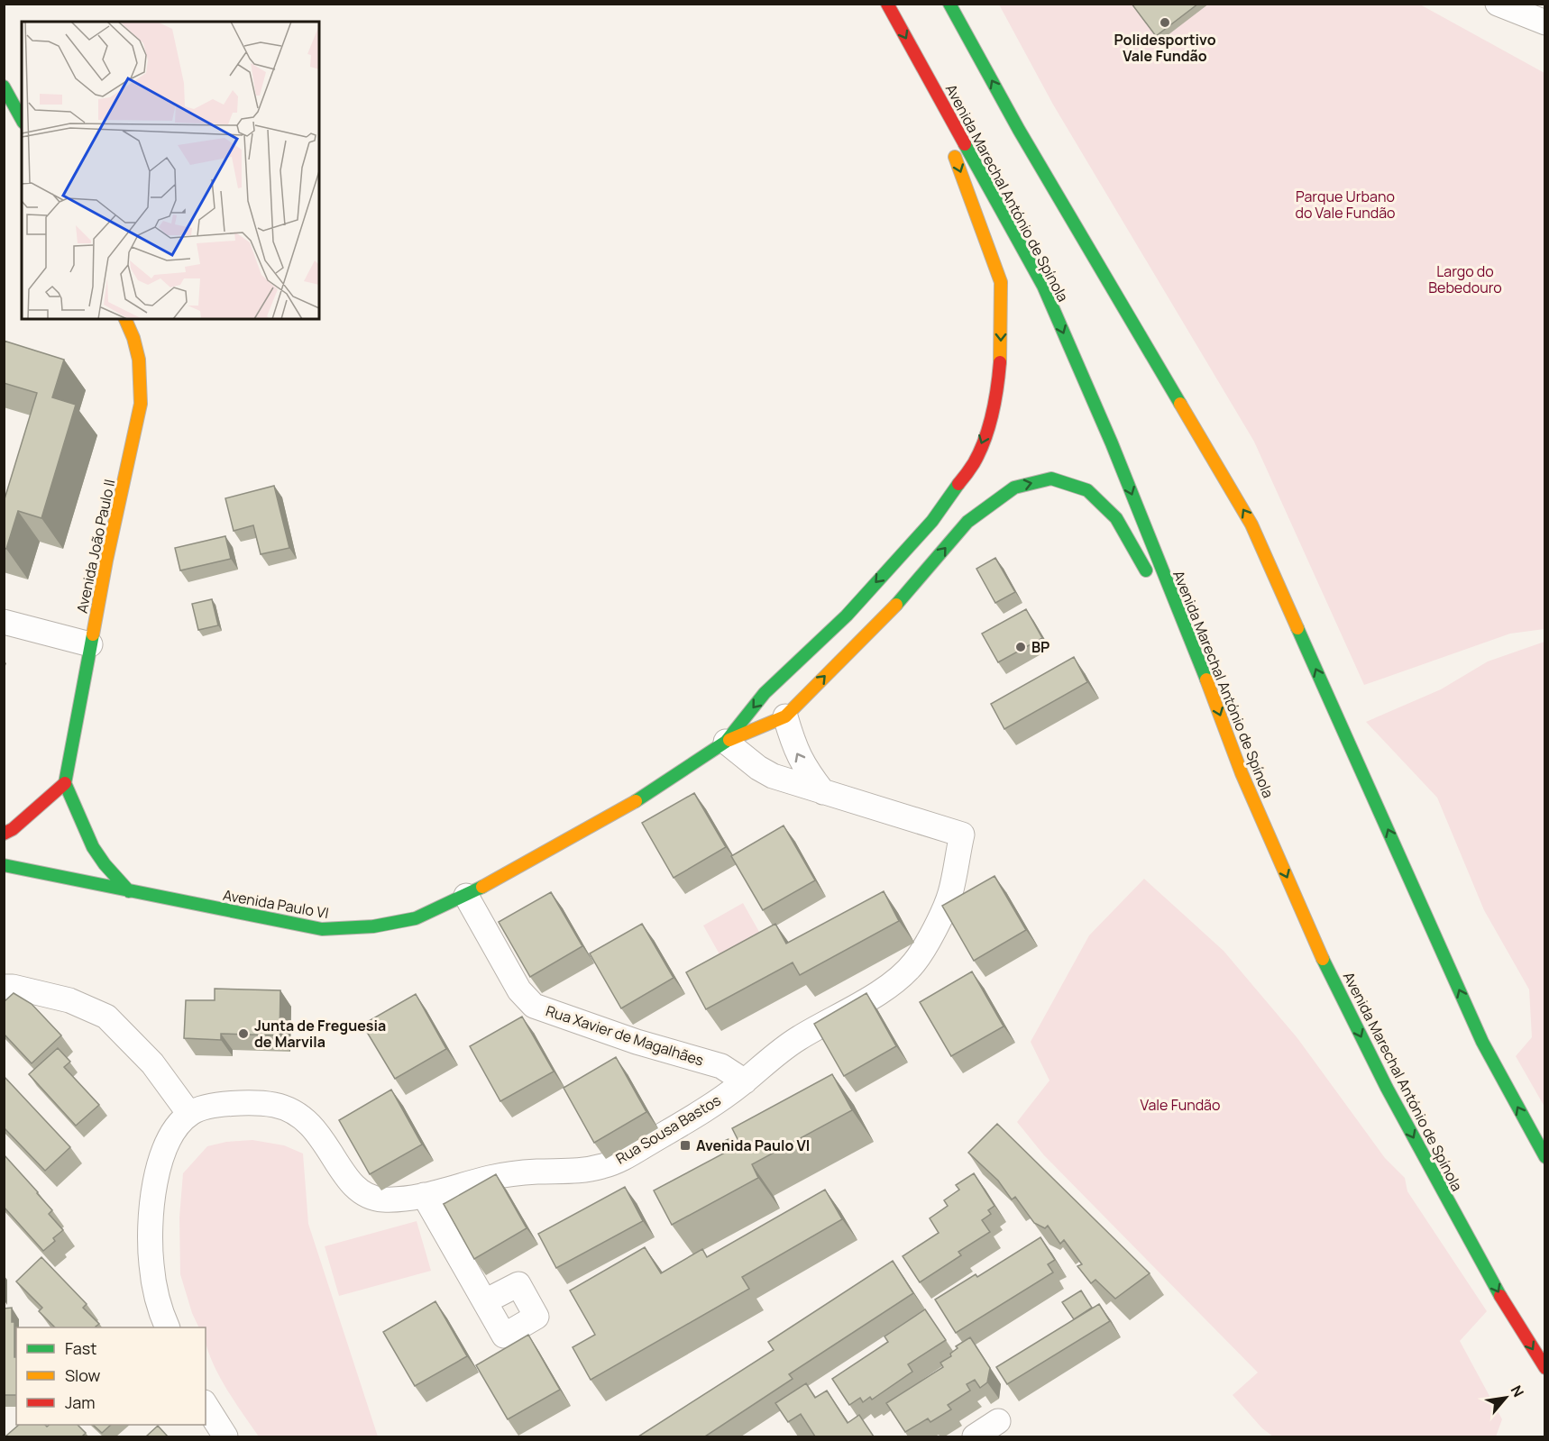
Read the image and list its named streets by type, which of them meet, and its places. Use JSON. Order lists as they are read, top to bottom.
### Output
{
  "streets": {
    "main road": ["Avenida Marechal António de Spínola", "Avenida João Paulo II", "Avenida Paulo VI"],
    "street": ["Rua Xavier de Magalhães", "Rua Sousa Bastos"]
  },
  "crossings": [
    ["Avenida Paulo VI", "Rua Xavier de Magalhães"],
    ["Rua Xavier de Magalhães", "Rua Sousa Bastos"]
  ],
  "parks": ["Parque Urbano do Vale Fundão", "Largo do Bebedouro", "Vale Fundão"],
  "places": {
    "other": ["Polidesportivo Vale Fundão", "BP", "Junta de Freguesia de Marvila"],
    "transit": ["Avenida Paulo VI"]
  },
  "legend": ["Fast", "Slow", "Jam"],
  "north": "top right"
}
